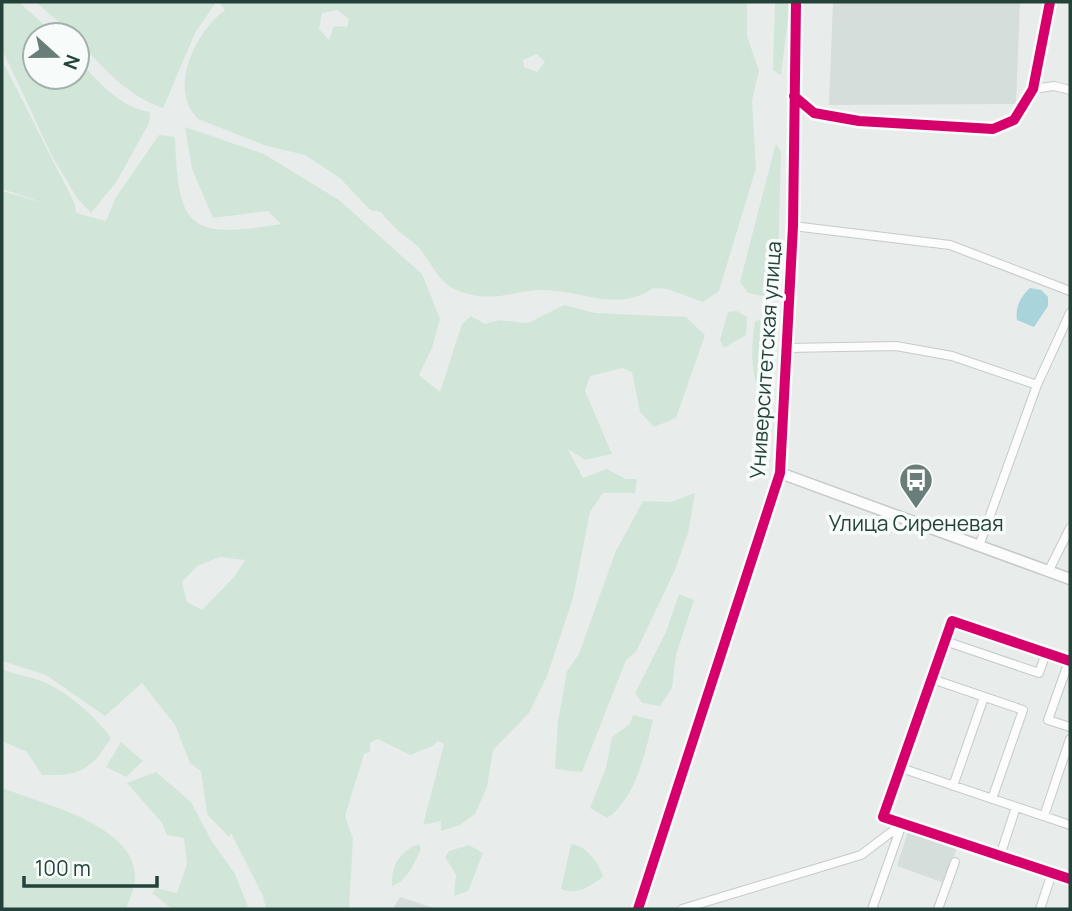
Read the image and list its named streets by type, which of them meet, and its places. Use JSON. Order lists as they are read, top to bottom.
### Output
{
  "streets": {
    "street": ["Университетская улица"]
  },
  "places": {
    "bus stop": ["Улица Сиреневая"]
  },
  "scale_bar": "100 m",
  "north": "right"
}
